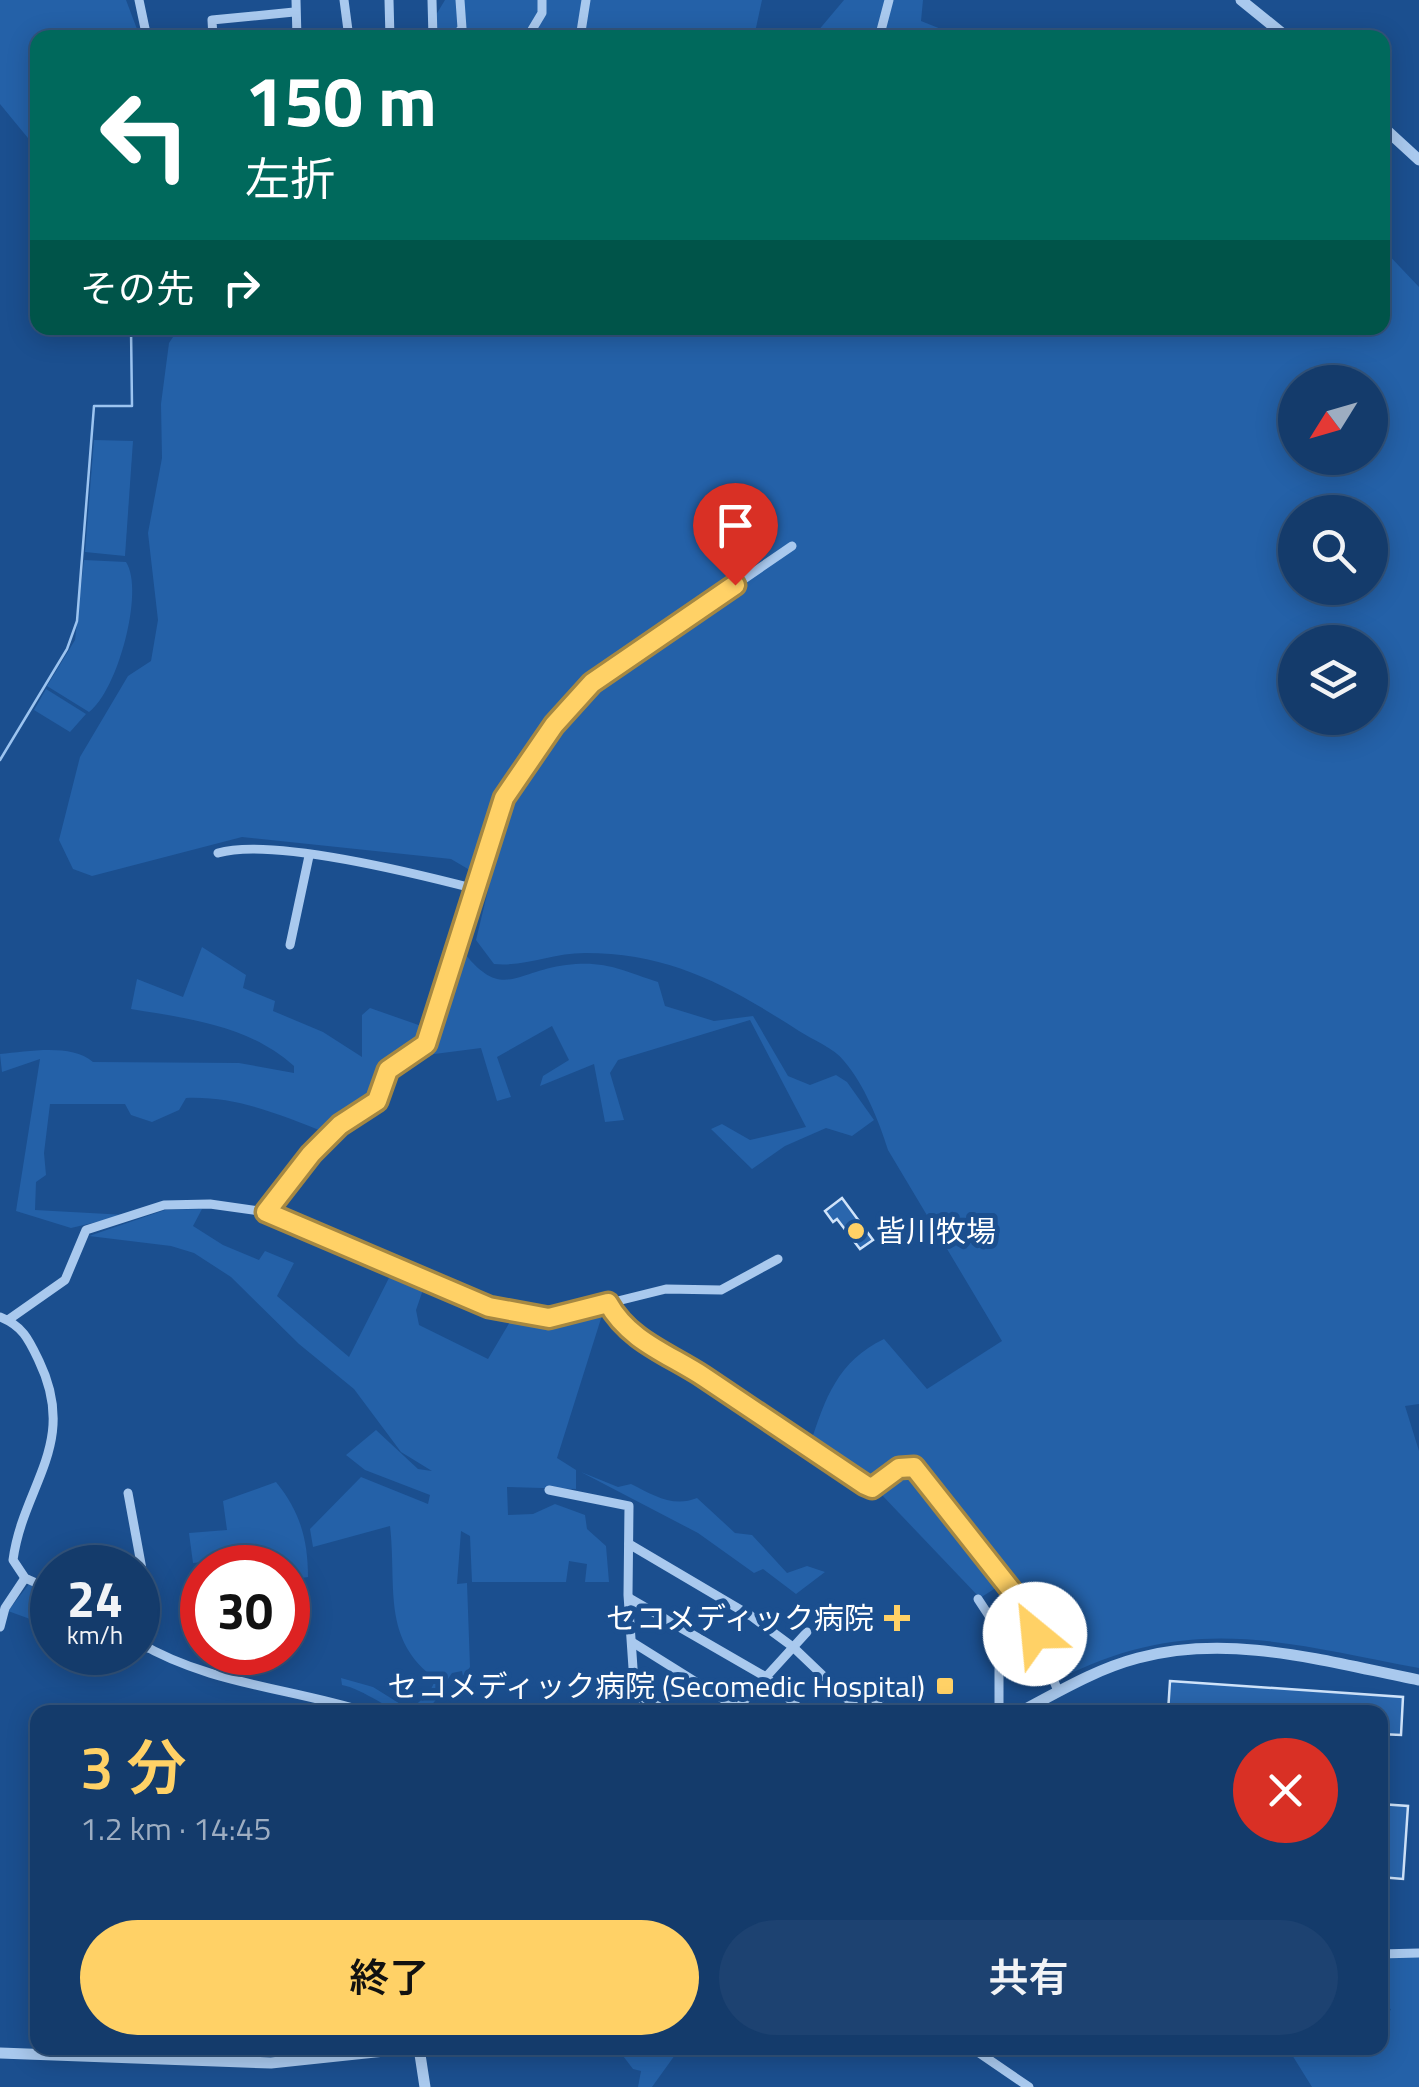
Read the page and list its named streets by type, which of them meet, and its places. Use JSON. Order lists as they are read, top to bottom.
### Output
{
  "places": {
    "other": ["皆川牧場"],
    "health": ["セコメディック病院"],
    "transit": ["セコメディック病院 (Secomedic Hospital)"]
  },
  "north": "bottom left",
  "page": {
    "turn": ["150 m", "左折"],
    "then": "その先",
    "speed": "24 km/h",
    "limit": "30",
    "heading": ["3 分", "1.2 km · 14:45"],
    "buttons": ["終了", "共有"]
  }
}
